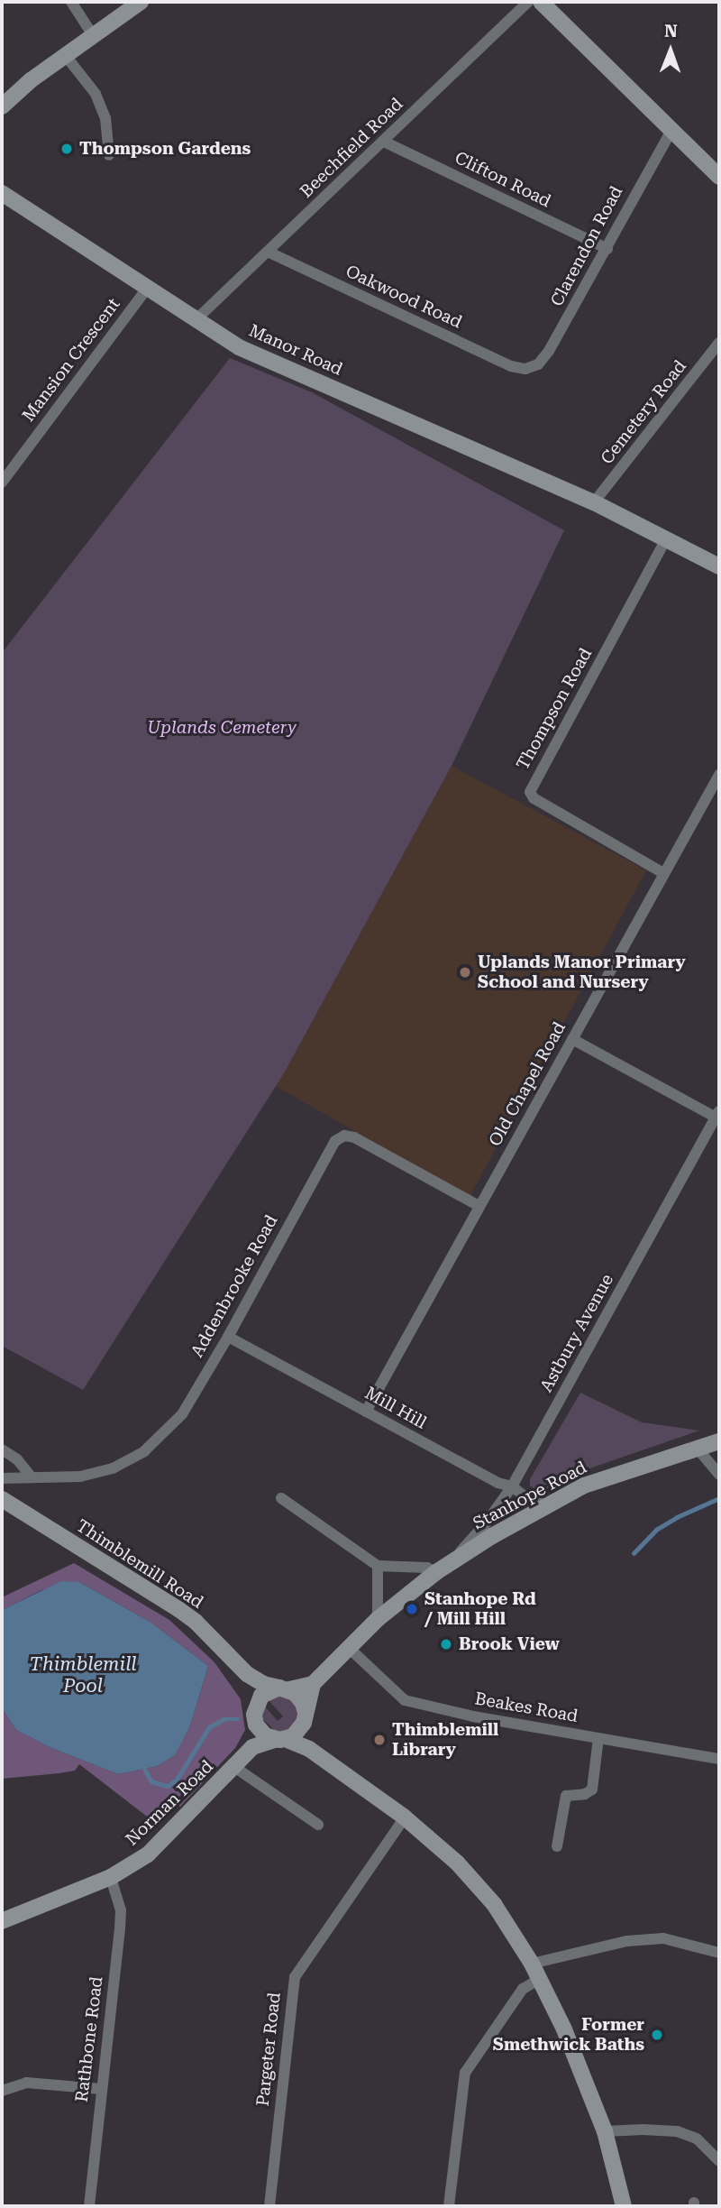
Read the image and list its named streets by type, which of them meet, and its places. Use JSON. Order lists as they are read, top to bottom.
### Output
{
  "streets": {
    "street": [
      "Beechfield Road",
      "Clifton Road",
      "Clarendon Road",
      "Oakwood Road",
      "Manor Road",
      "Mansion Crescent",
      "Cemetery Road",
      "Thompson Road",
      "Old Chapel Road",
      "Addenbrooke Road",
      "Astbury Avenue",
      "Mill Hill",
      "Stanhope Road",
      "Thimblemill Road",
      "Beakes Road",
      "Norman Road",
      "Rathbone Road",
      "Pargeter Road"
    ]
  },
  "crossings": [
    ["Beechfield Road", "Clifton Road"],
    ["Beechfield Road", "Oakwood Road"],
    ["Beechfield Road", "Manor Road"],
    ["Clifton Road", "Clarendon Road"],
    ["Clarendon Road", "Oakwood Road"],
    ["Manor Road", "Mansion Crescent"],
    ["Manor Road", "Cemetery Road"],
    ["Manor Road", "Thompson Road"],
    ["Thompson Road", "Old Chapel Road"],
    ["Old Chapel Road", "Addenbrooke Road"],
    ["Old Chapel Road", "Mill Hill"],
    ["Addenbrooke Road", "Mill Hill"],
    ["Astbury Avenue", "Mill Hill"],
    ["Astbury Avenue", "Stanhope Road"],
    ["Mill Hill", "Stanhope Road"],
    ["Stanhope Road", "Beakes Road"],
    ["Thimblemill Road", "Norman Road"],
    ["Norman Road", "Rathbone Road"]
  ],
  "water": ["Thimblemill Pool"],
  "parks": ["Uplands Cemetery"],
  "places": [
    "Thompson Gardens",
    "Uplands Manor Primary School and Nursery",
    "Stanhope Rd / Mill Hill",
    "Brook View",
    "Thimblemill Library",
    "Former Smethwick Baths"
  ],
  "north": "top"
}
